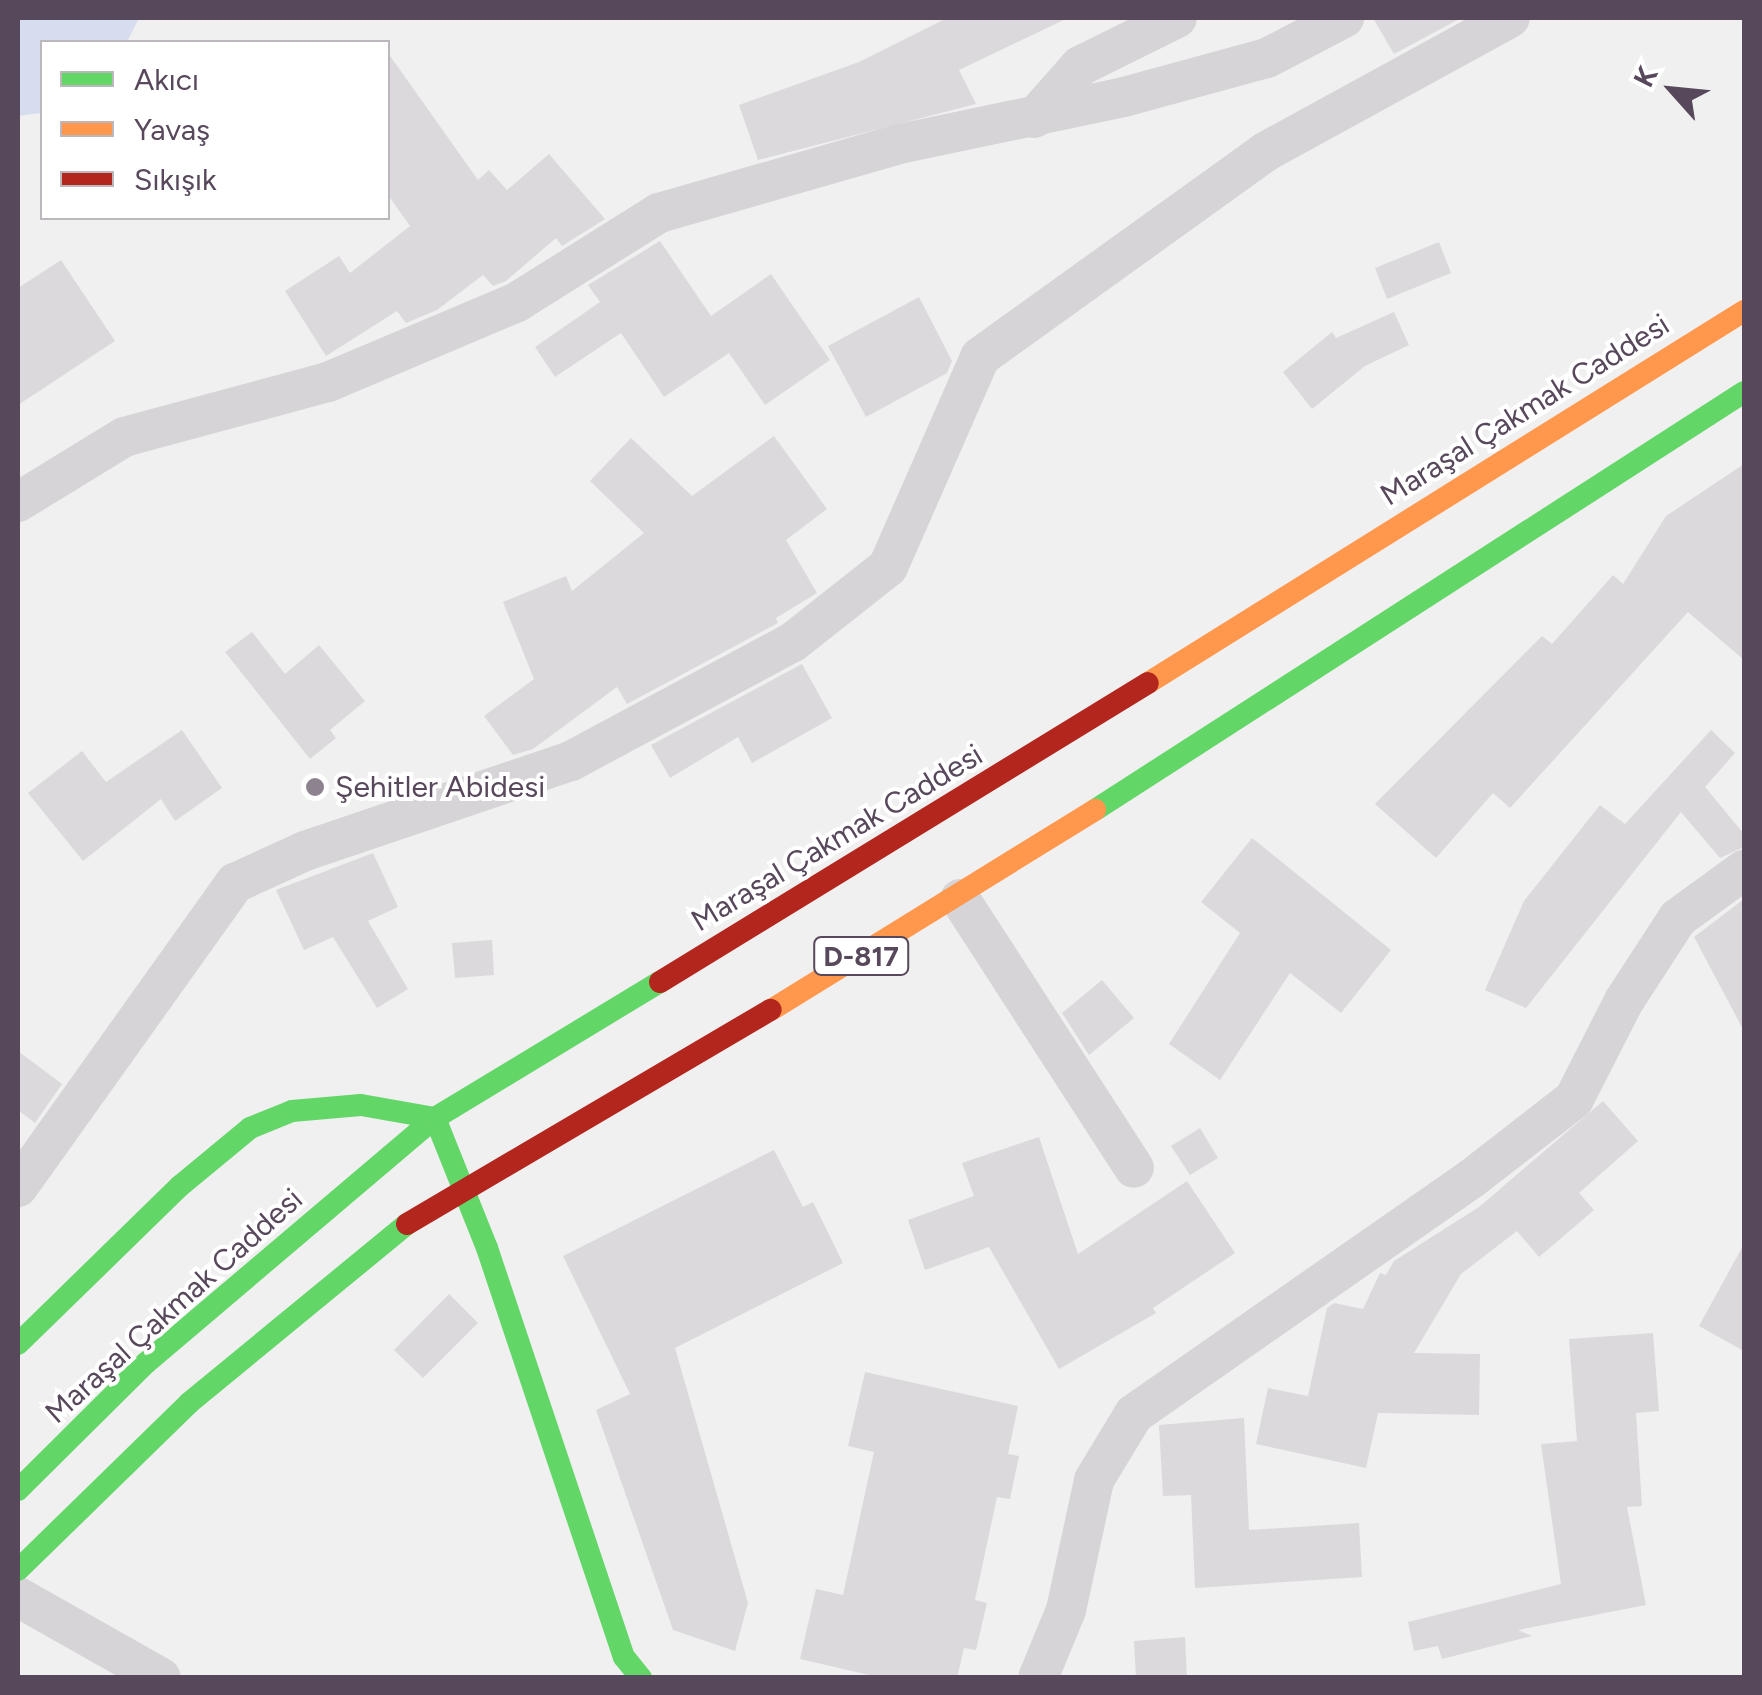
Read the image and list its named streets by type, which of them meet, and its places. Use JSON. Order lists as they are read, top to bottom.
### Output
{
  "streets": {
    "main road": ["Maraşal Çakmak Caddesi", "D-817"]
  },
  "places": ["Şehitler Abidesi"],
  "legend": ["Akıcı", "Yavaş", "Sıkışık"],
  "north": "top left"
}
